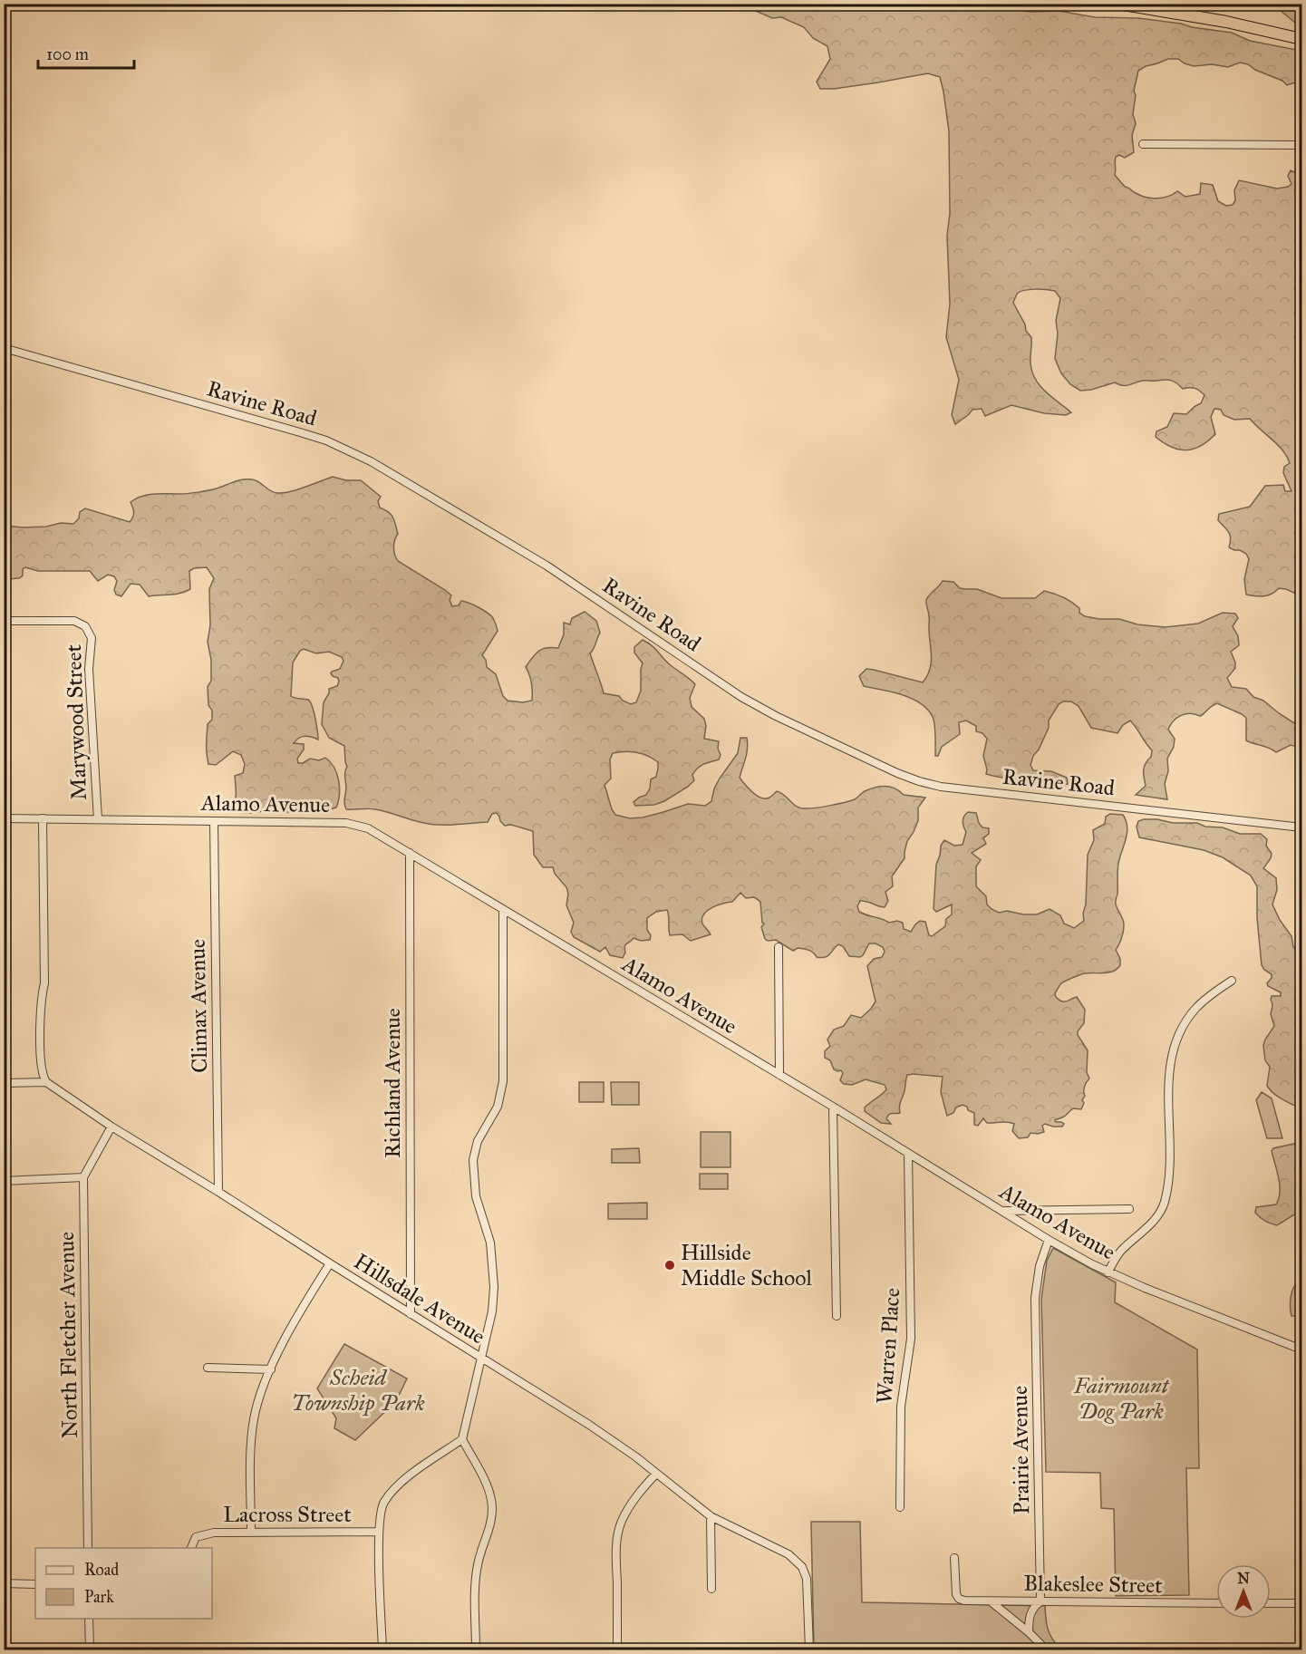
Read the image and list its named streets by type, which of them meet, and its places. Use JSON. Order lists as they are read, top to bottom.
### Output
{
  "streets": {
    "street": [
      "Ravine Road",
      "Marywood Street",
      "Alamo Avenue",
      "Climax Avenue",
      "Richland Avenue",
      "Hillsdale Avenue",
      "North Fletcher Avenue",
      "Warren Place",
      "Prairie Avenue",
      "Lacross Street",
      "Blakeslee Street"
    ]
  },
  "crossings": [
    ["Marywood Street", "Alamo Avenue"],
    ["Alamo Avenue", "Climax Avenue"],
    ["Alamo Avenue", "Richland Avenue"],
    ["Alamo Avenue", "Warren Place"],
    ["Alamo Avenue", "Prairie Avenue"],
    ["Climax Avenue", "Hillsdale Avenue"],
    ["Richland Avenue", "Hillsdale Avenue"],
    ["Hillsdale Avenue", "North Fletcher Avenue"],
    ["Prairie Avenue", "Blakeslee Street"]
  ],
  "parks": ["Scheid Township Park", "Fairmount Dog Park"],
  "places": ["Hillside Middle School"],
  "legend": ["Road", "Park"],
  "scale_bar": "100 m",
  "north": "top"
}
